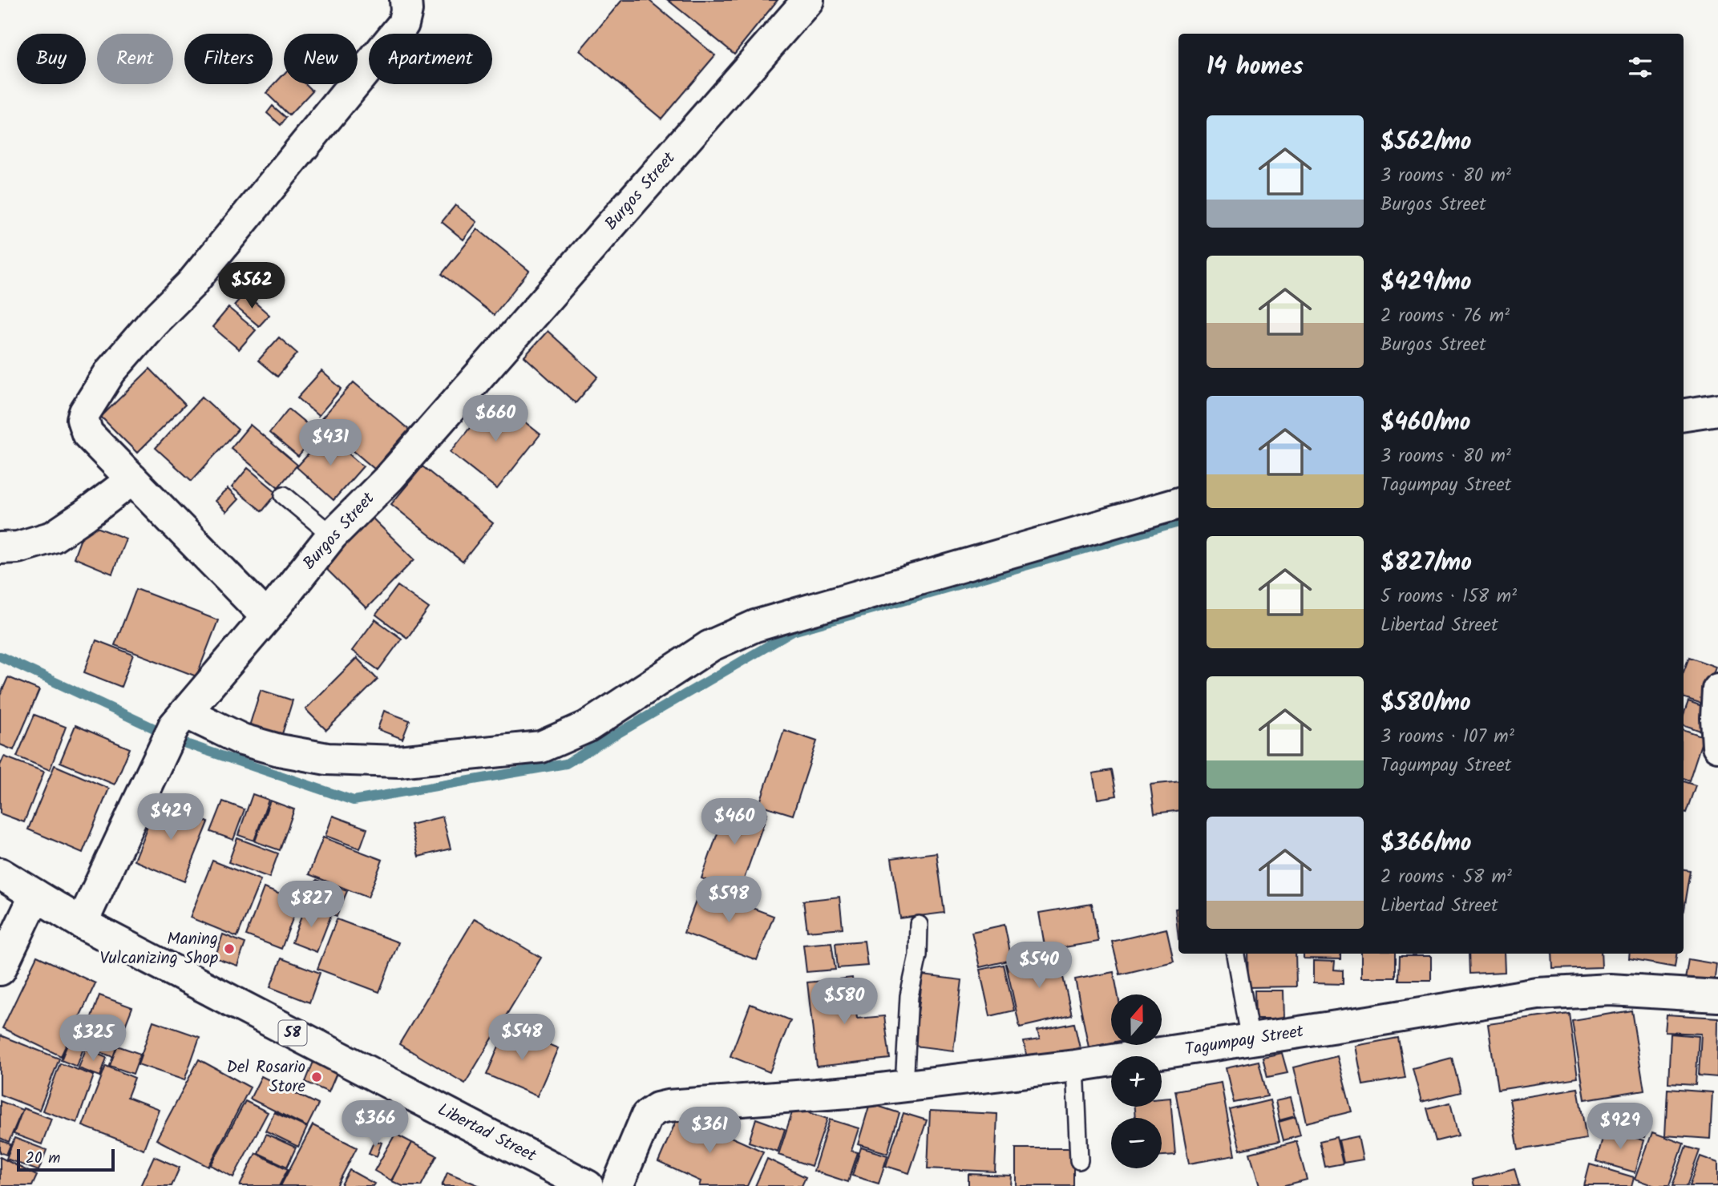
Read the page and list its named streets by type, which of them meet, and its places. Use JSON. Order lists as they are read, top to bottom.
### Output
{
  "streets": {
    "main road": [
      "Burgos Street",
      "58",
      "Tagumpay Street",
      "Libertad Street"
    ]
  },
  "crossings": [
    ["Burgos Street", "Libertad Street"]
  ],
  "places": ["Maning Vulcanizing Shop", "Del Rosario Store"],
  "scale_bar": "20 m",
  "north": "top",
  "page": {
    "chip": [
      "Buy",
      "Rent",
      "Filters",
      "New",
      "Apartment"
    ],
    "heading": "14 homes",
    "list": [
      {
        "name": "$562/mo",
        "note": "3 rooms · 80 m² · Burgos Street"
      },
      {
        "name": "$429/mo",
        "note": "2 rooms · 76 m² · Burgos Street"
      },
      {
        "name": "$460/mo",
        "note": "3 rooms · 80 m² · Tagumpay Street"
      },
      {
        "name": "$827/mo",
        "note": "5 rooms · 158 m² · Libertad Street"
      },
      {
        "name": "$580/mo",
        "note": "3 rooms · 107 m² · Tagumpay Street"
      },
      {
        "name": "$366/mo",
        "note": "2 rooms · 58 m² · Libertad Street"
      }
    ],
    "price": [
      "$562",
      "$660",
      "$431",
      "$429",
      "$460",
      "$598",
      "$827",
      "$540",
      "$580",
      "$548",
      "$325",
      "$366",
      "$929",
      "$361"
    ],
    "map_buttons": ["+", "−"],
    "scale": "20 m"
  }
}
